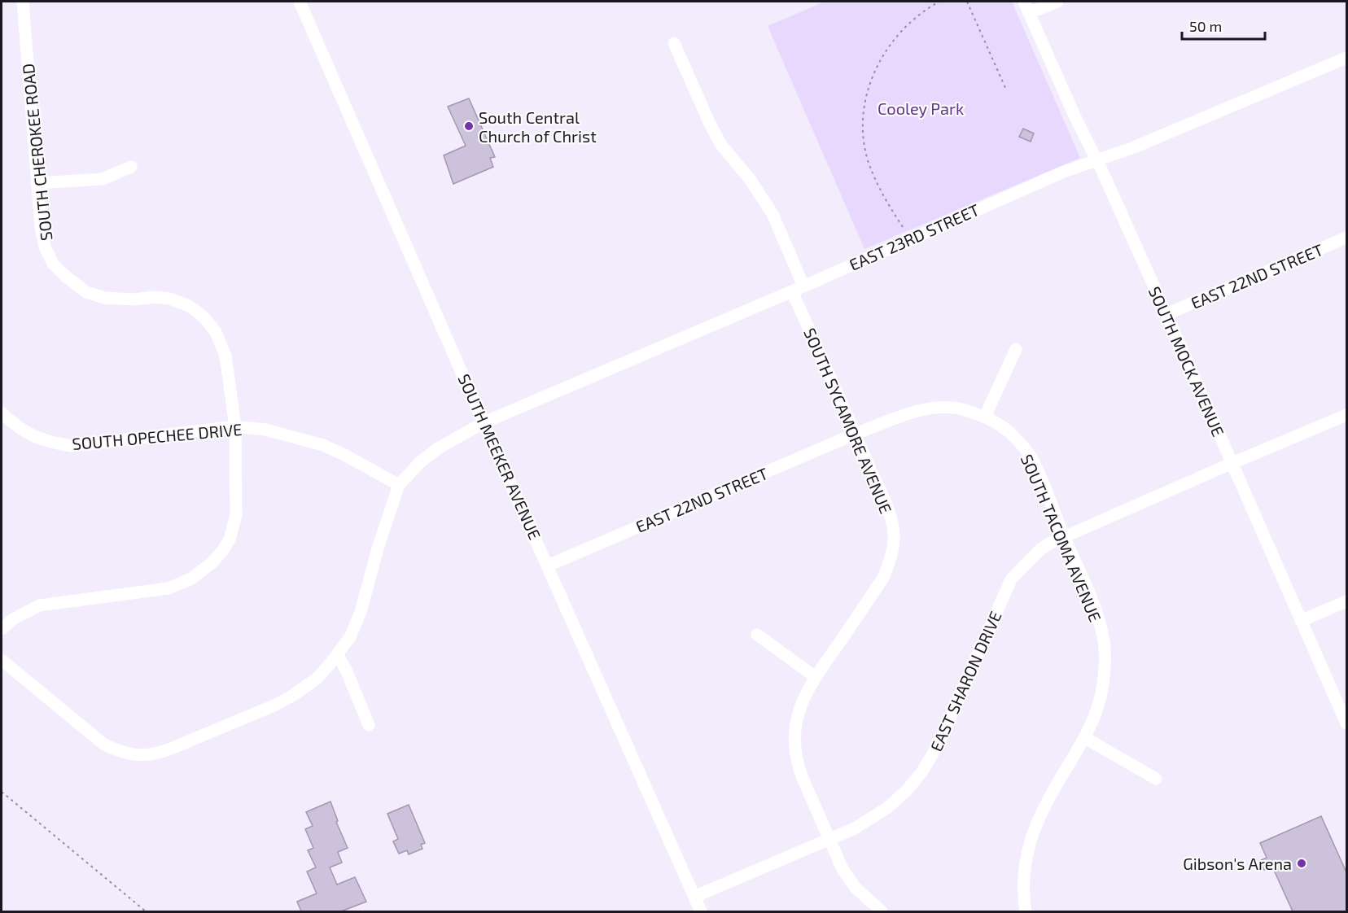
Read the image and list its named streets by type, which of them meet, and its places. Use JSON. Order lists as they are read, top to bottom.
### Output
{
  "streets": {
    "street": [
      "SOUTH CHEROKEE ROAD",
      "EAST 23RD STREET",
      "EAST 22ND STREET",
      "SOUTH MOCK AVENUE",
      "SOUTH SYCAMORE AVENUE",
      "SOUTH OPECHEE DRIVE",
      "SOUTH MEEKER AVENUE",
      "SOUTH TACOMA AVENUE",
      "EAST SHARON DRIVE"
    ]
  },
  "crossings": [
    ["SOUTH CHEROKEE ROAD", "SOUTH OPECHEE DRIVE"],
    ["EAST 23RD STREET", "SOUTH MOCK AVENUE"],
    ["EAST 23RD STREET", "SOUTH SYCAMORE AVENUE"],
    ["EAST 23RD STREET", "SOUTH OPECHEE DRIVE"],
    ["EAST 23RD STREET", "SOUTH MEEKER AVENUE"],
    ["EAST 22ND STREET", "SOUTH MOCK AVENUE"],
    ["EAST 22ND STREET", "SOUTH SYCAMORE AVENUE"],
    ["EAST 22ND STREET", "SOUTH MEEKER AVENUE"],
    ["EAST 22ND STREET", "SOUTH TACOMA AVENUE"],
    ["SOUTH MOCK AVENUE", "EAST SHARON DRIVE"],
    ["SOUTH SYCAMORE AVENUE", "SOUTH TACOMA AVENUE"],
    ["SOUTH SYCAMORE AVENUE", "EAST SHARON DRIVE"],
    ["SOUTH MEEKER AVENUE", "EAST SHARON DRIVE"],
    ["SOUTH TACOMA AVENUE", "EAST SHARON DRIVE"]
  ],
  "parks": ["Cooley Park"],
  "places": ["South Central Church of Christ", "Gibson's Arena"],
  "scale_bar": "50 m"
}
